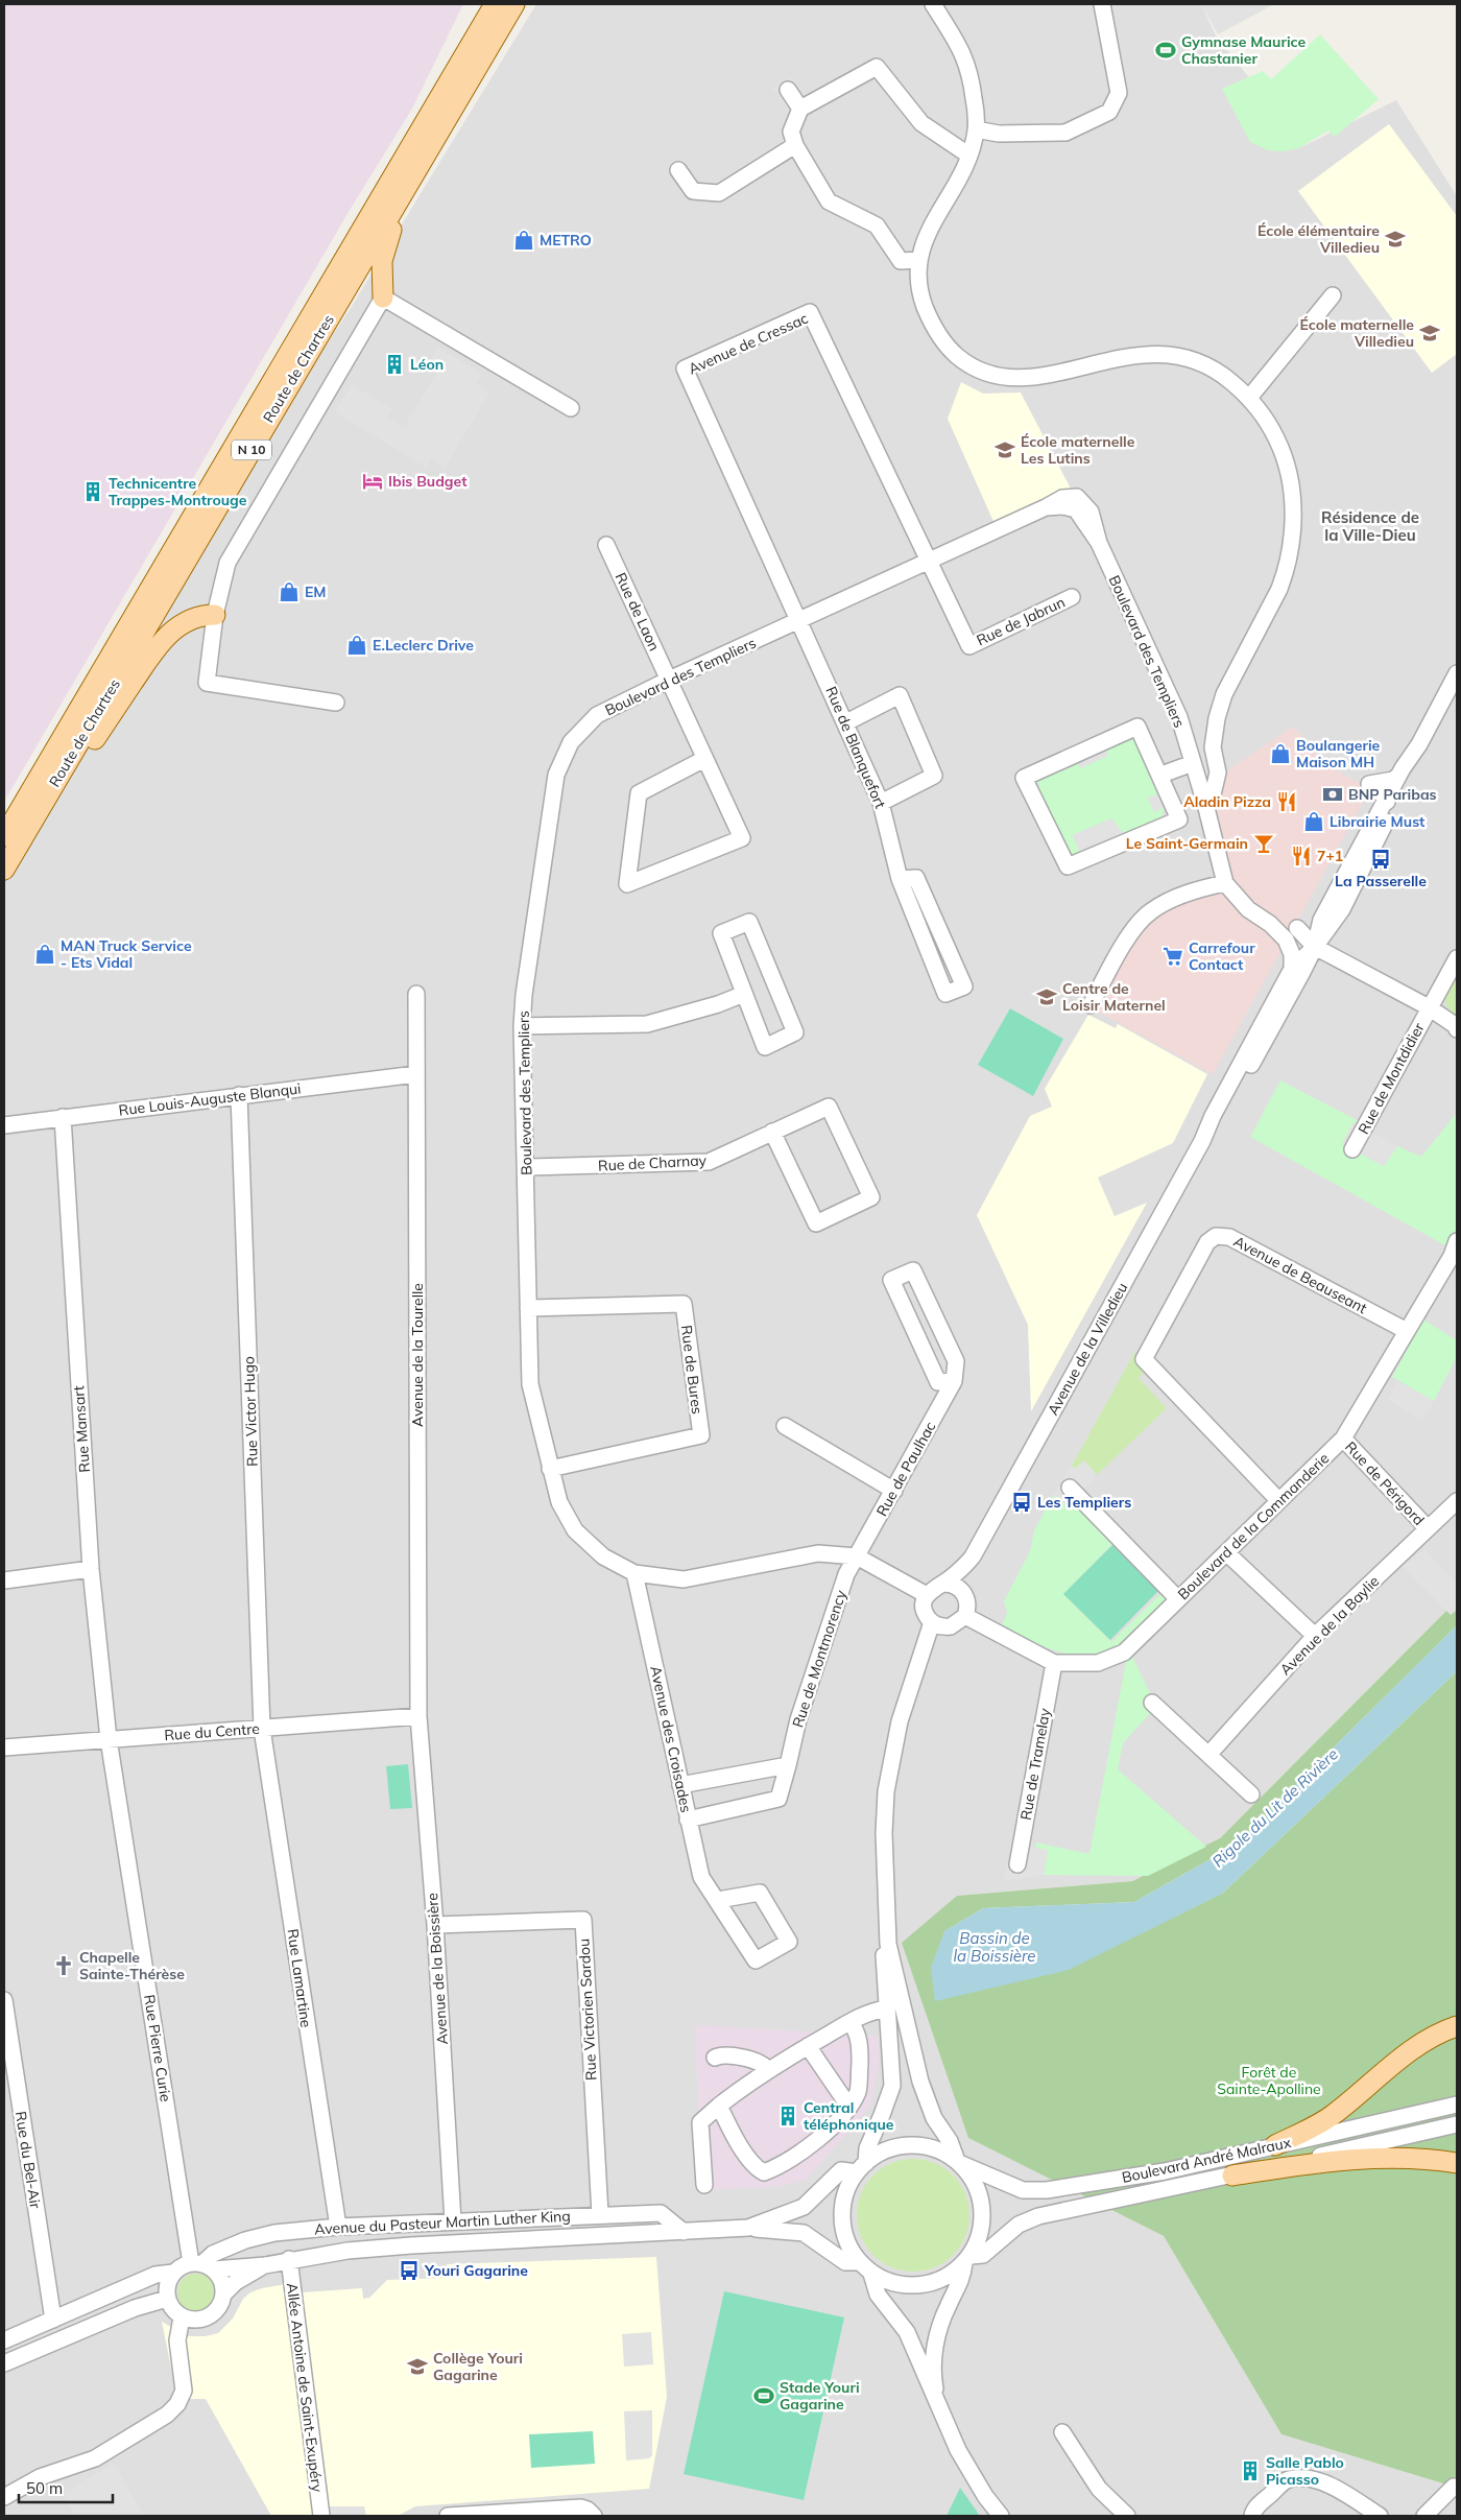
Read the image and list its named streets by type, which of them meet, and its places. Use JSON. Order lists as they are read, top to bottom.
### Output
{
  "streets": {
    "main road": ["Route de Chartres", "N 10"],
    "street": [
      "Avenue de Cressac",
      "Rue de Laon",
      "Rue de Jabrun",
      "Boulevard des Templiers",
      "Rue de Blanquefort",
      "Rue de Montdidier",
      "Rue Louis-Auguste Blanqui",
      "Rue de Charnay",
      "Avenue de Beauseant",
      "Avenue de la Villedieu",
      "Avenue de la Tourelle",
      "Rue de Bures",
      "Rue Victor Hugo",
      "Rue Mansart",
      "Rue de Paulhac",
      "Rue de Périgord",
      "Boulevard de la Commanderie",
      "Avenue de la Baylie",
      "Rue de Montmorency",
      "Rue du Centre",
      "Avenue des Croisades",
      "Rue de Tramelay",
      "Avenue de la Boissière",
      "Rue Lamartine",
      "Rue Victorien Sardou",
      "Rue Pierre Curie",
      "Rue du Bel-Air",
      "Boulevard André Malraux",
      "Avenue du Pasteur Martin Luther King",
      "Allée Antoine de Saint-Exupéry"
    ]
  },
  "crossings": [
    ["Avenue de Cressac", "Rue de Jabrun"],
    ["Avenue de Cressac", "Boulevard des Templiers"],
    ["Avenue de Cressac", "Rue de Blanquefort"],
    ["Route de Chartres", "N 10"],
    ["Rue de Laon", "Boulevard des Templiers"],
    ["Rue de Jabrun", "Boulevard des Templiers"],
    ["Boulevard des Templiers", "Rue de Blanquefort"],
    ["Boulevard des Templiers", "Rue de Charnay"],
    ["Boulevard des Templiers", "Avenue de la Villedieu"],
    ["Boulevard des Templiers", "Rue de Bures"],
    ["Boulevard des Templiers", "Rue de Paulhac"],
    ["Boulevard des Templiers", "Boulevard de la Commanderie"],
    ["Boulevard des Templiers", "Rue de Montmorency"],
    ["Boulevard des Templiers", "Avenue des Croisades"],
    ["Rue Louis-Auguste Blanqui", "Avenue de la Tourelle"],
    ["Rue Louis-Auguste Blanqui", "Rue Victor Hugo"],
    ["Rue Louis-Auguste Blanqui", "Rue Mansart"],
    ["Avenue de Beauseant", "Boulevard de la Commanderie"],
    ["Avenue de la Villedieu", "Boulevard de la Commanderie"],
    ["Avenue de la Tourelle", "Rue du Centre"],
    ["Avenue de la Tourelle", "Avenue de la Boissière"],
    ["Rue Victor Hugo", "Rue du Centre"],
    ["Rue Victor Hugo", "Rue Lamartine"],
    ["Rue Mansart", "Rue du Centre"],
    ["Rue Mansart", "Rue Pierre Curie"],
    ["Rue de Paulhac", "Rue de Montmorency"],
    ["Rue de Périgord", "Boulevard de la Commanderie"],
    ["Rue de Périgord", "Avenue de la Baylie"],
    ["Boulevard de la Commanderie", "Rue de Tramelay"],
    ["Rue de Montmorency", "Avenue des Croisades"],
    ["Rue du Centre", "Avenue de la Boissière"],
    ["Rue du Centre", "Rue Lamartine"],
    ["Rue du Centre", "Rue Pierre Curie"],
    ["Avenue de la Boissière", "Rue Victorien Sardou"],
    ["Avenue de la Boissière", "Avenue du Pasteur Martin Luther King"],
    ["Rue Lamartine", "Avenue du Pasteur Martin Luther King"],
    ["Rue Victorien Sardou", "Avenue du Pasteur Martin Luther King"],
    ["Rue Pierre Curie", "Avenue du Pasteur Martin Luther King"],
    ["Rue du Bel-Air", "Avenue du Pasteur Martin Luther King"],
    ["Boulevard André Malraux", "Avenue du Pasteur Martin Luther King"],
    ["Avenue du Pasteur Martin Luther King", "Allée Antoine de Saint-Exupéry"]
  ],
  "districts": ["Résidence de la Ville-Dieu"],
  "water": ["Rigole du Lit de Rivière", "Bassin de la Boissière"],
  "parks": ["Forêt de Sainte-Apolline"],
  "places": {
    "sports": ["Gymnase Maurice Chastanier", "Stade Youri Gagarine"],
    "school or university": [
      "École élémentaire Villedieu",
      "École maternelle Villedieu",
      "École maternelle Les Lutins",
      "Centre de Loisir Maternel",
      "Collège Youri Gagarine"
    ],
    "shop": [
      "METRO",
      "EM",
      "E.Leclerc Drive",
      "Boulangerie Maison MH",
      "Librairie Must",
      "MAN Truck Service - Ets Vidal"
    ],
    "building": [
      "Léon",
      "Technicentre Trappes-Montrouge",
      "Central téléphonique",
      "Salle Pablo Picasso"
    ],
    "hotel": ["Ibis Budget"],
    "bank": ["BNP Paribas"],
    "restaurant": ["Aladin Pizza", "7+1"],
    "bar": ["Le Saint-Germain"],
    "bus stop": ["La Passerelle", "Les Templiers", "Youri Gagarine"],
    "supermarket": ["Carrefour Contact"],
    "church": ["Chapelle Sainte-Thérèse"]
  },
  "scale_bar": "50 m"
}
